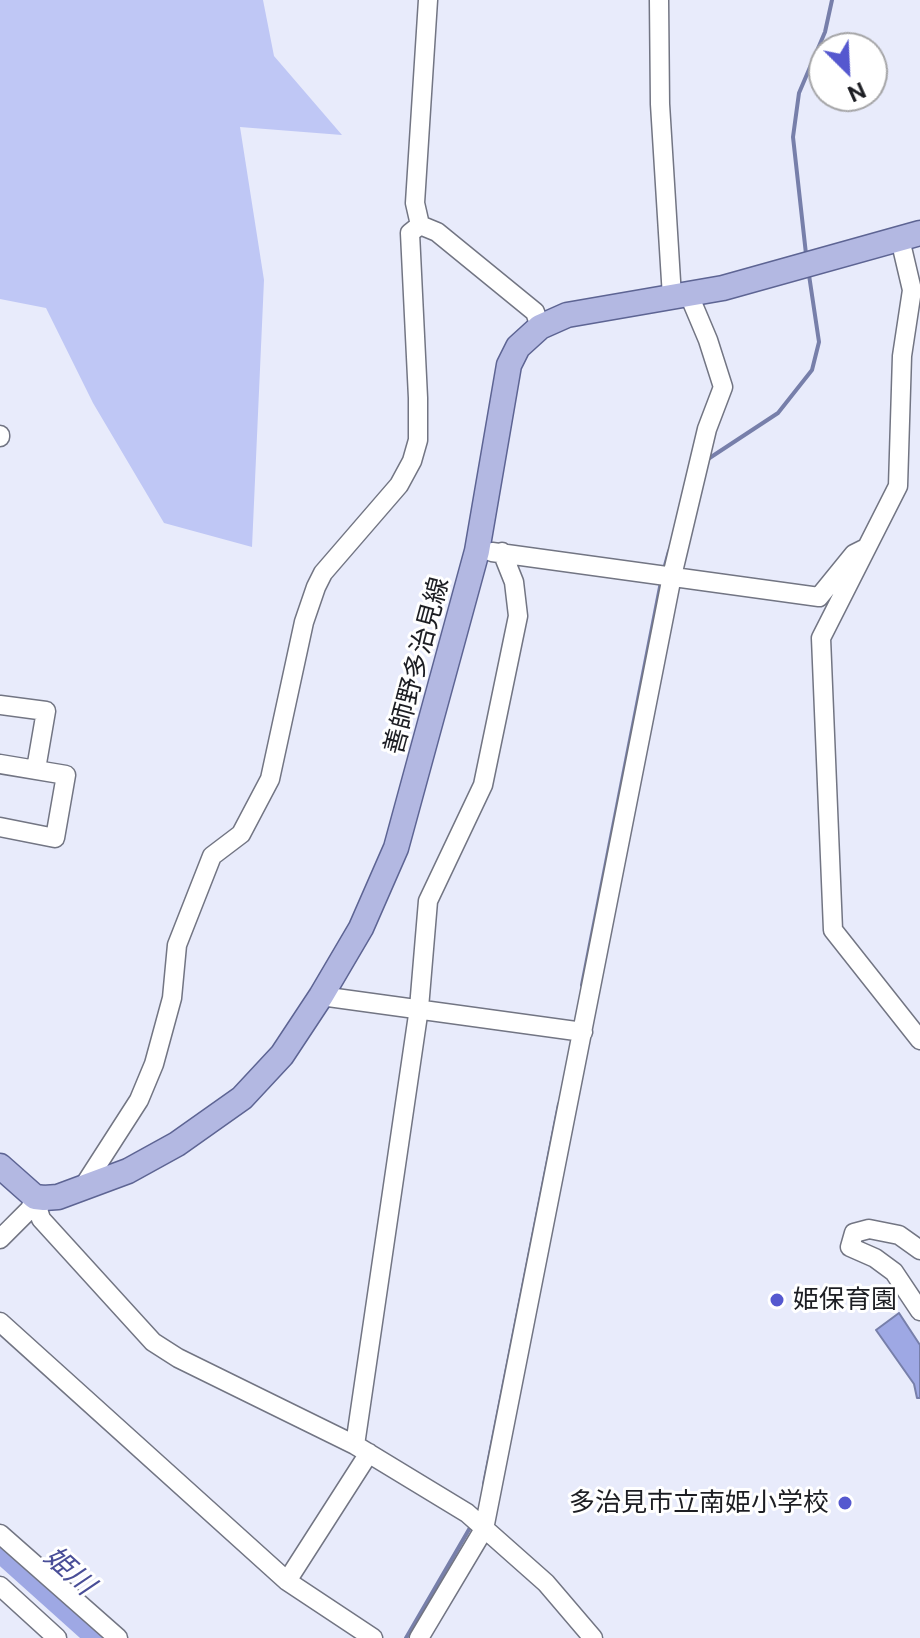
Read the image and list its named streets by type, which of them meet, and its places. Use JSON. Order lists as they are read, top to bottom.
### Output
{
  "streets": {
    "main road": ["善師野多治見線"]
  },
  "water": ["姫川"],
  "places": ["姫保育園", "多治見市立南姫小学校"],
  "north": "bottom right"
}
